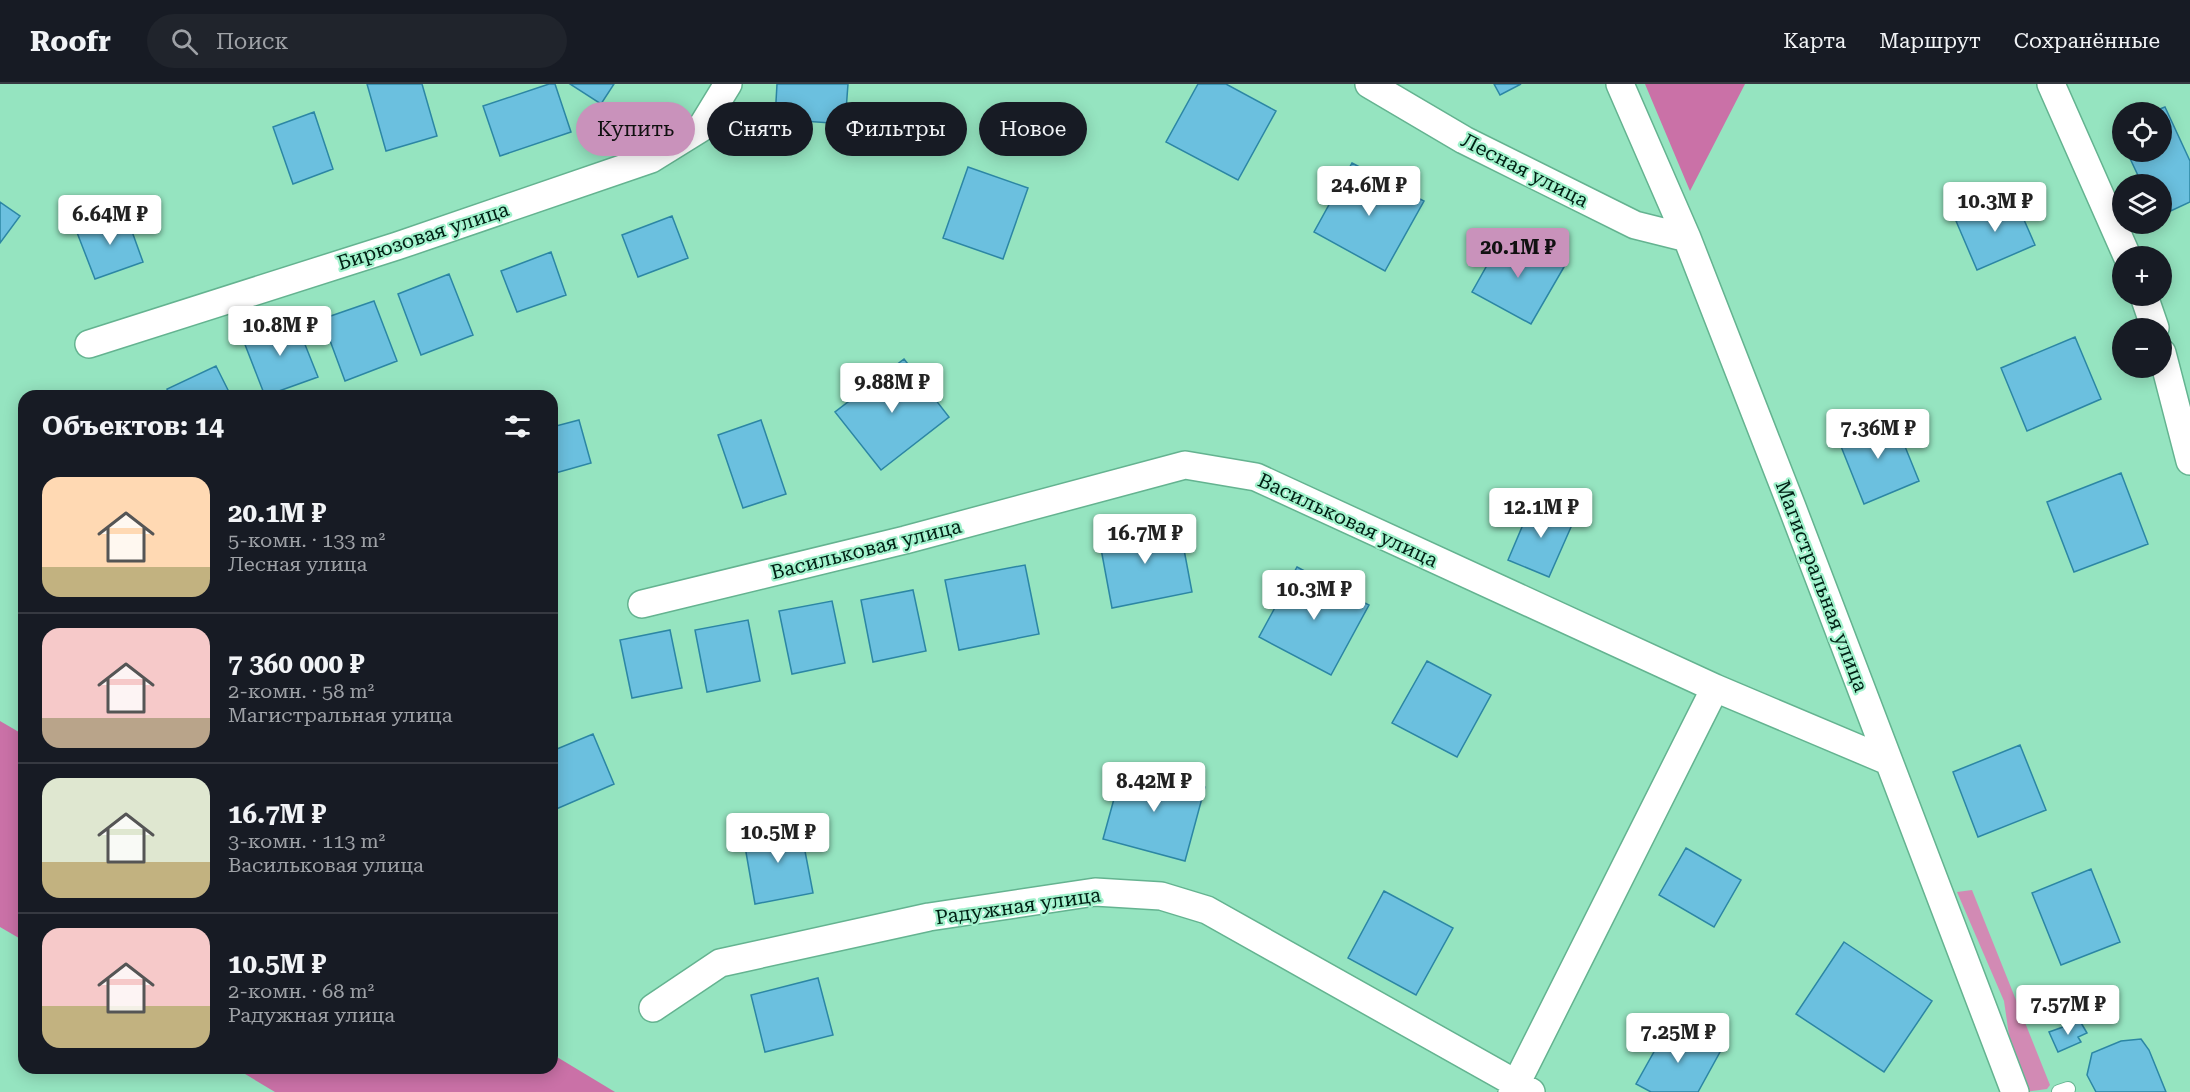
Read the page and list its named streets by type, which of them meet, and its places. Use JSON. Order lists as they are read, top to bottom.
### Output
{
  "streets": {
    "street": [
      "Лесная улица",
      "Бирюзовая улица",
      "Васильковая улица",
      "Магистральная улица",
      "Радужная улица"
    ]
  },
  "crossings": [
    ["Лесная улица", "Магистральная улица"],
    ["Васильковая улица", "Магистральная улица"]
  ],
  "page": {
    "header": "Roofr",
    "search": "Поиск",
    "nav": ["Карта", "Маршрут", "Сохранённые"],
    "map_buttons": ["+", "−"],
    "chip": [
      "Купить",
      "Снять",
      "Фильтры",
      "Новое"
    ],
    "price": [
      "24.6M ₽",
      "10.3M ₽",
      "6.64M ₽",
      "20.1M ₽",
      "10.8M ₽",
      "9.88M ₽",
      "7.36M ₽",
      "12.1M ₽",
      "16.7M ₽",
      "10.3M ₽",
      "8.42M ₽",
      "10.5M ₽",
      "7.57M ₽",
      "7.25M ₽"
    ],
    "heading": "Объектов: 14",
    "list": [
      {
        "name": "20.1M ₽",
        "note": "5-комн. · 133 m² · Лесная улица"
      },
      {
        "name": "7 360 000 ₽",
        "note": "2-комн. · 58 m² · Магистральная улица"
      },
      {
        "name": "16.7M ₽",
        "note": "3-комн. · 113 m² · Васильковая улица"
      },
      {
        "name": "10.5M ₽",
        "note": "2-комн. · 68 m² · Радужная улица"
      }
    ]
  }
}
